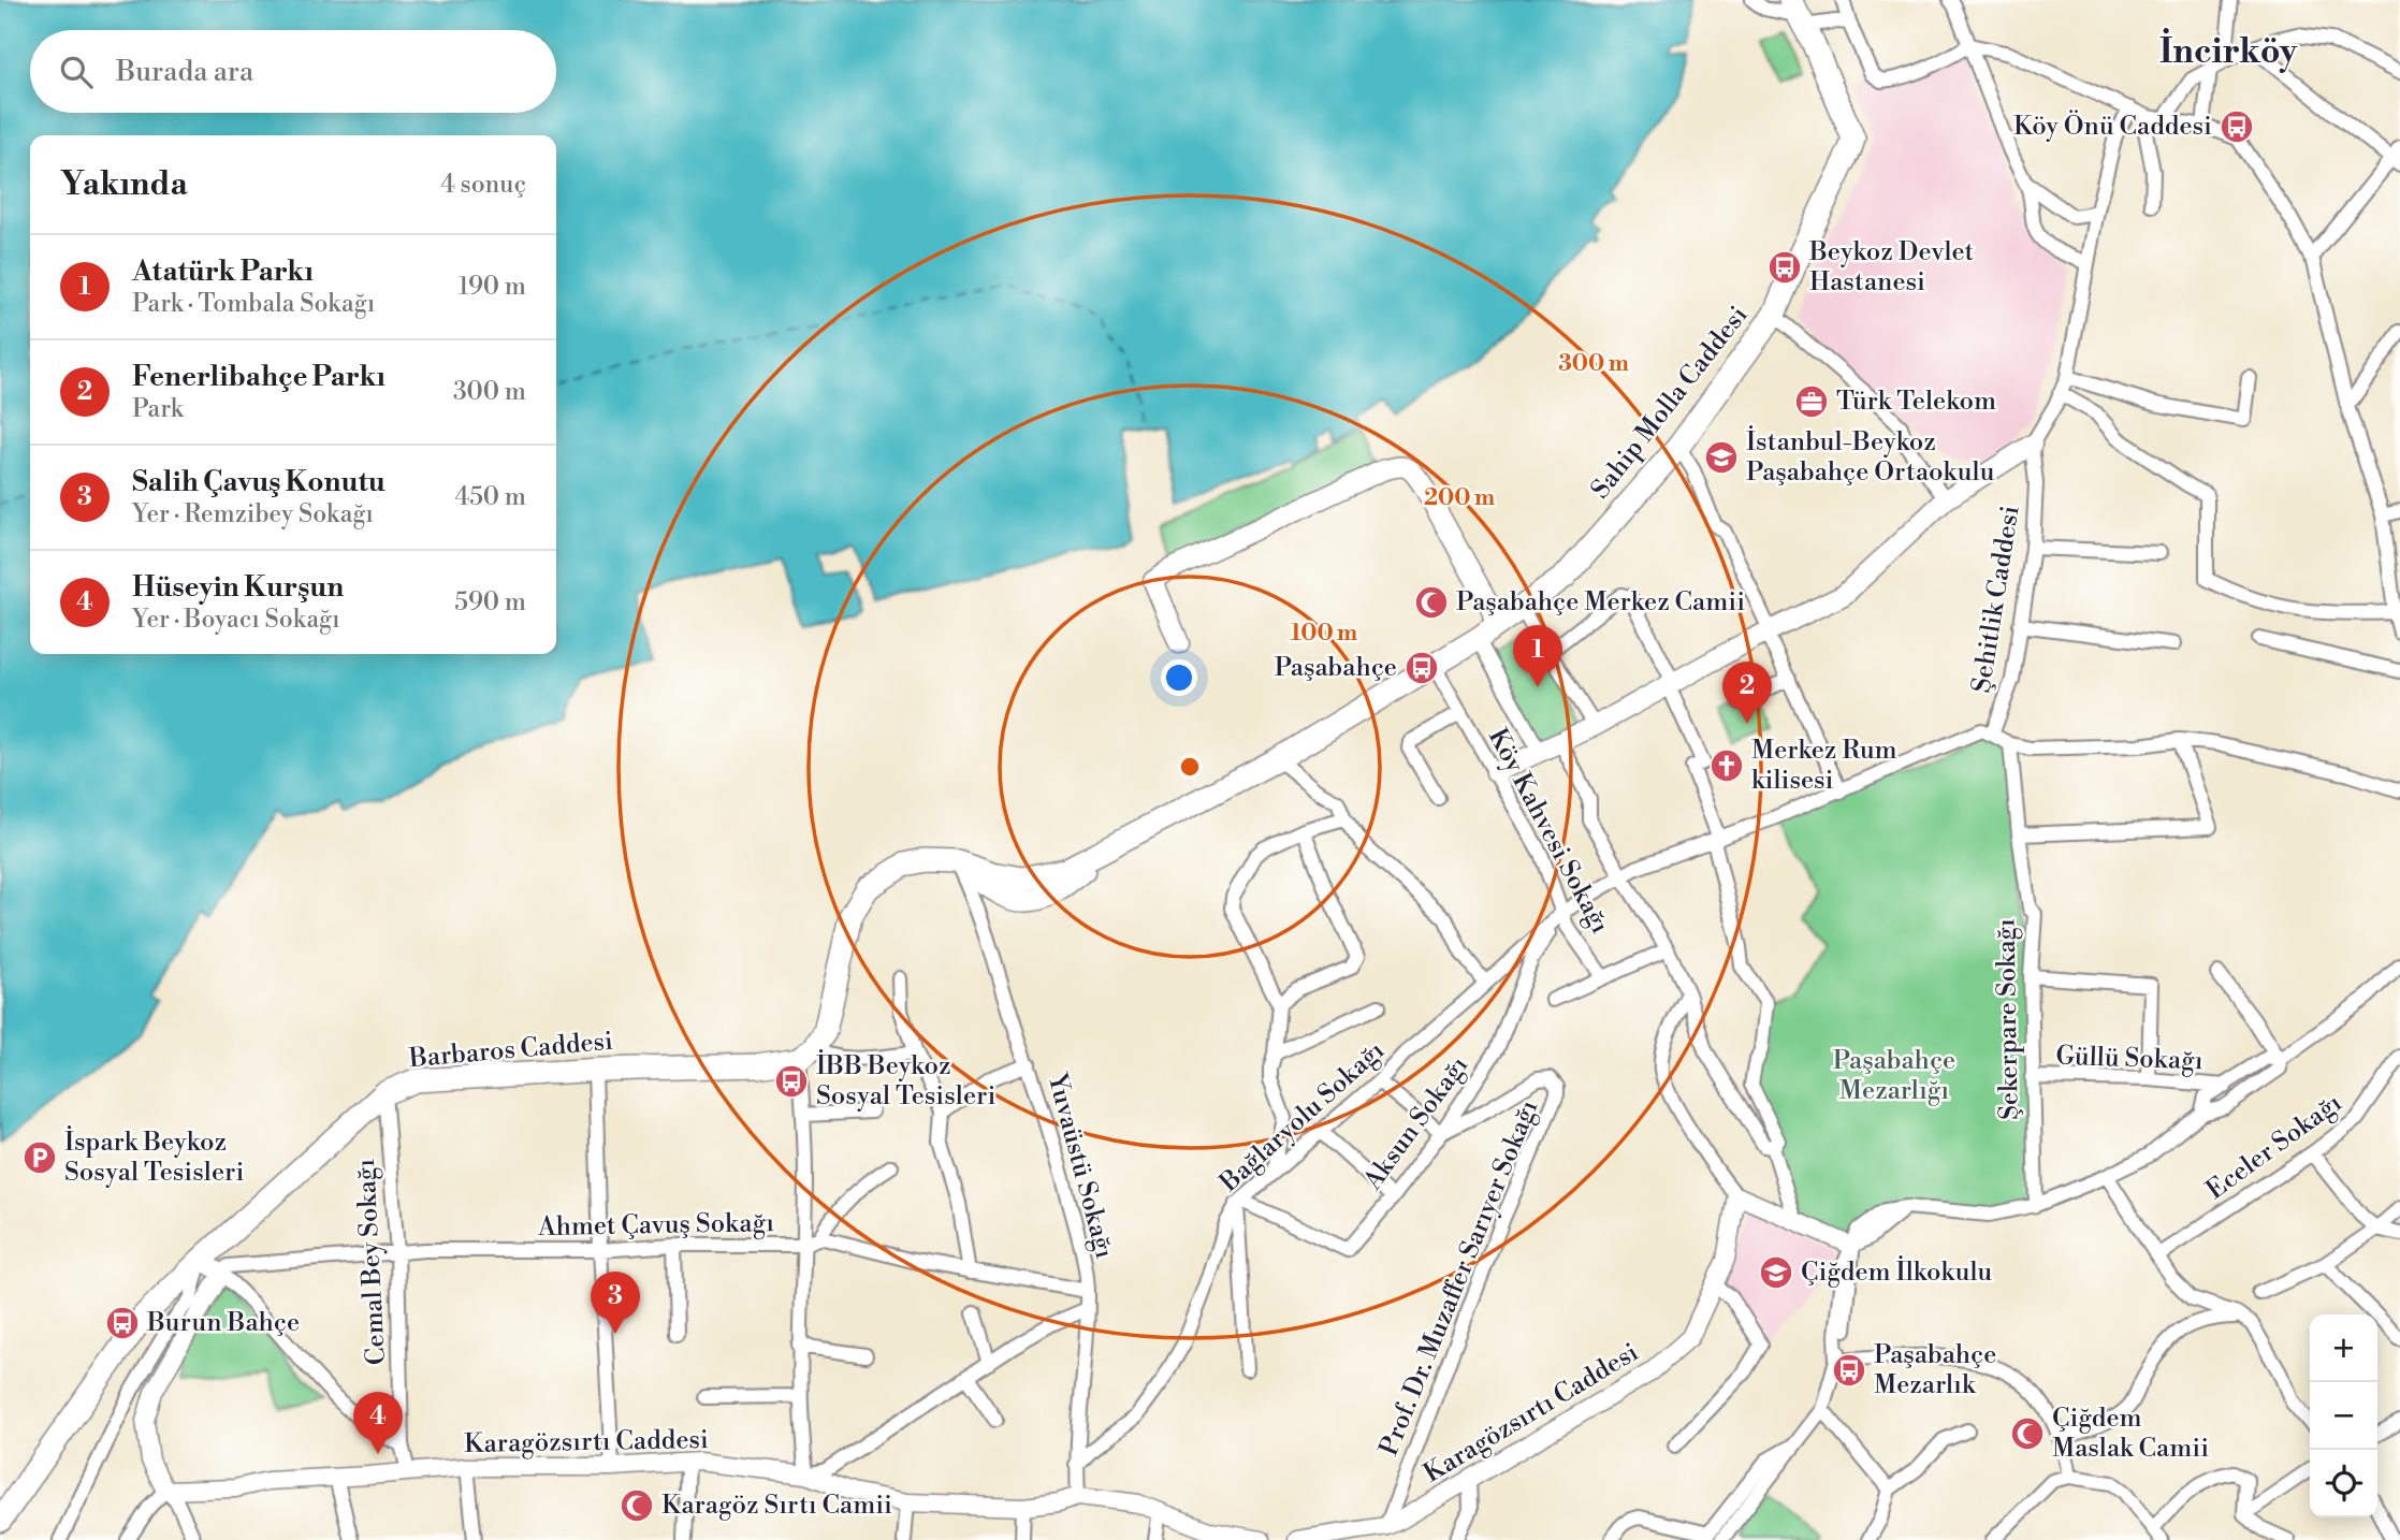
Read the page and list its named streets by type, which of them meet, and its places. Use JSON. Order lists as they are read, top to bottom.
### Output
{
  "streets": {
    "main road": ["Sahip Molla Caddesi", "Barbaros Caddesi"],
    "street": [
      "Şehitlik Caddesi",
      "Köy Kahvesi Sokağı",
      "Şekerpare Sokağı",
      "Güllü Sokağı",
      "Bağlaryolu Sokağı",
      "Aksun Sokağı",
      "Eceler Sokağı",
      "Yuvaüstü Sokağı",
      "Ahmet Çavuş Sokağı",
      "Cemal Bey Sokağı",
      "Prof. Dr. Muzaffer Sarıyer Sokağı",
      "Karagözsırtı Caddesi"
    ]
  },
  "crossings": [
    ["Şehitlik Caddesi", "Köy Kahvesi Sokağı"],
    ["Şehitlik Caddesi", "Bağlaryolu Sokağı"],
    ["Şehitlik Caddesi", "Aksun Sokağı"],
    ["Köy Kahvesi Sokağı", "Bağlaryolu Sokağı"],
    ["Köy Kahvesi Sokağı", "Aksun Sokağı"],
    ["Şekerpare Sokağı", "Güllü Sokağı"],
    ["Barbaros Caddesi", "Cemal Bey Sokağı"],
    ["Bağlaryolu Sokağı", "Aksun Sokağı"],
    ["Bağlaryolu Sokağı", "Yuvaüstü Sokağı"],
    ["Aksun Sokağı", "Prof. Dr. Muzaffer Sarıyer Sokağı"],
    ["Yuvaüstü Sokağı", "Karagözsırtı Caddesi"],
    ["Ahmet Çavuş Sokağı", "Cemal Bey Sokağı"],
    ["Cemal Bey Sokağı", "Karagözsırtı Caddesi"],
    ["Prof. Dr. Muzaffer Sarıyer Sokağı", "Karagözsırtı Caddesi"]
  ],
  "districts": ["İncirköy"],
  "parks": ["Paşabahçe Mezarlığı"],
  "places": {
    "bus stop": [
      "Köy Önü Caddesi",
      "Beykoz Devlet Hastanesi",
      "Paşabahçe",
      "İBB Beykoz Sosyal Tesisleri",
      "Burun Bahçe",
      "Paşabahçe Mezarlık"
    ],
    "office": ["Türk Telekom"],
    "school or university": ["İstanbul-Beykoz Paşabahçe Ortaokulu", "Çiğdem İlkokulu"],
    "mosque": ["Paşabahçe Merkez Camii", "Çiğdem Maslak Camii", "Karagöz Sırtı Camii"],
    "church": ["Merkez Rum kilisesi"],
    "parking": ["İspark Beykoz Sosyal Tesisleri"]
  },
  "page": {
    "search": "Burada ara",
    "heading": ["Yakında", "4 sonuç"],
    "list": [
      {
        "mark": "1",
        "name": "Atatürk Parkı",
        "note": "Park · Tombala Sokağı",
        "value": "190 m"
      },
      {
        "mark": "2",
        "name": "Fenerlibahçe Parkı",
        "note": "Park",
        "value": "300 m"
      },
      {
        "mark": "3",
        "name": "Salih Çavuş Konutu",
        "note": "Yer · Remzibey Sokağı",
        "value": "450 m"
      },
      {
        "mark": "4",
        "name": "Hüseyin Kurşun",
        "note": "Yer · Boyacı Sokağı",
        "value": "590 m"
      }
    ],
    "pins": [
      "1",
      "2",
      "3",
      "4"
    ],
    "map_buttons": ["+", "−"]
  },
  "rings": ["300 m", "200 m", "100 m"]
}
